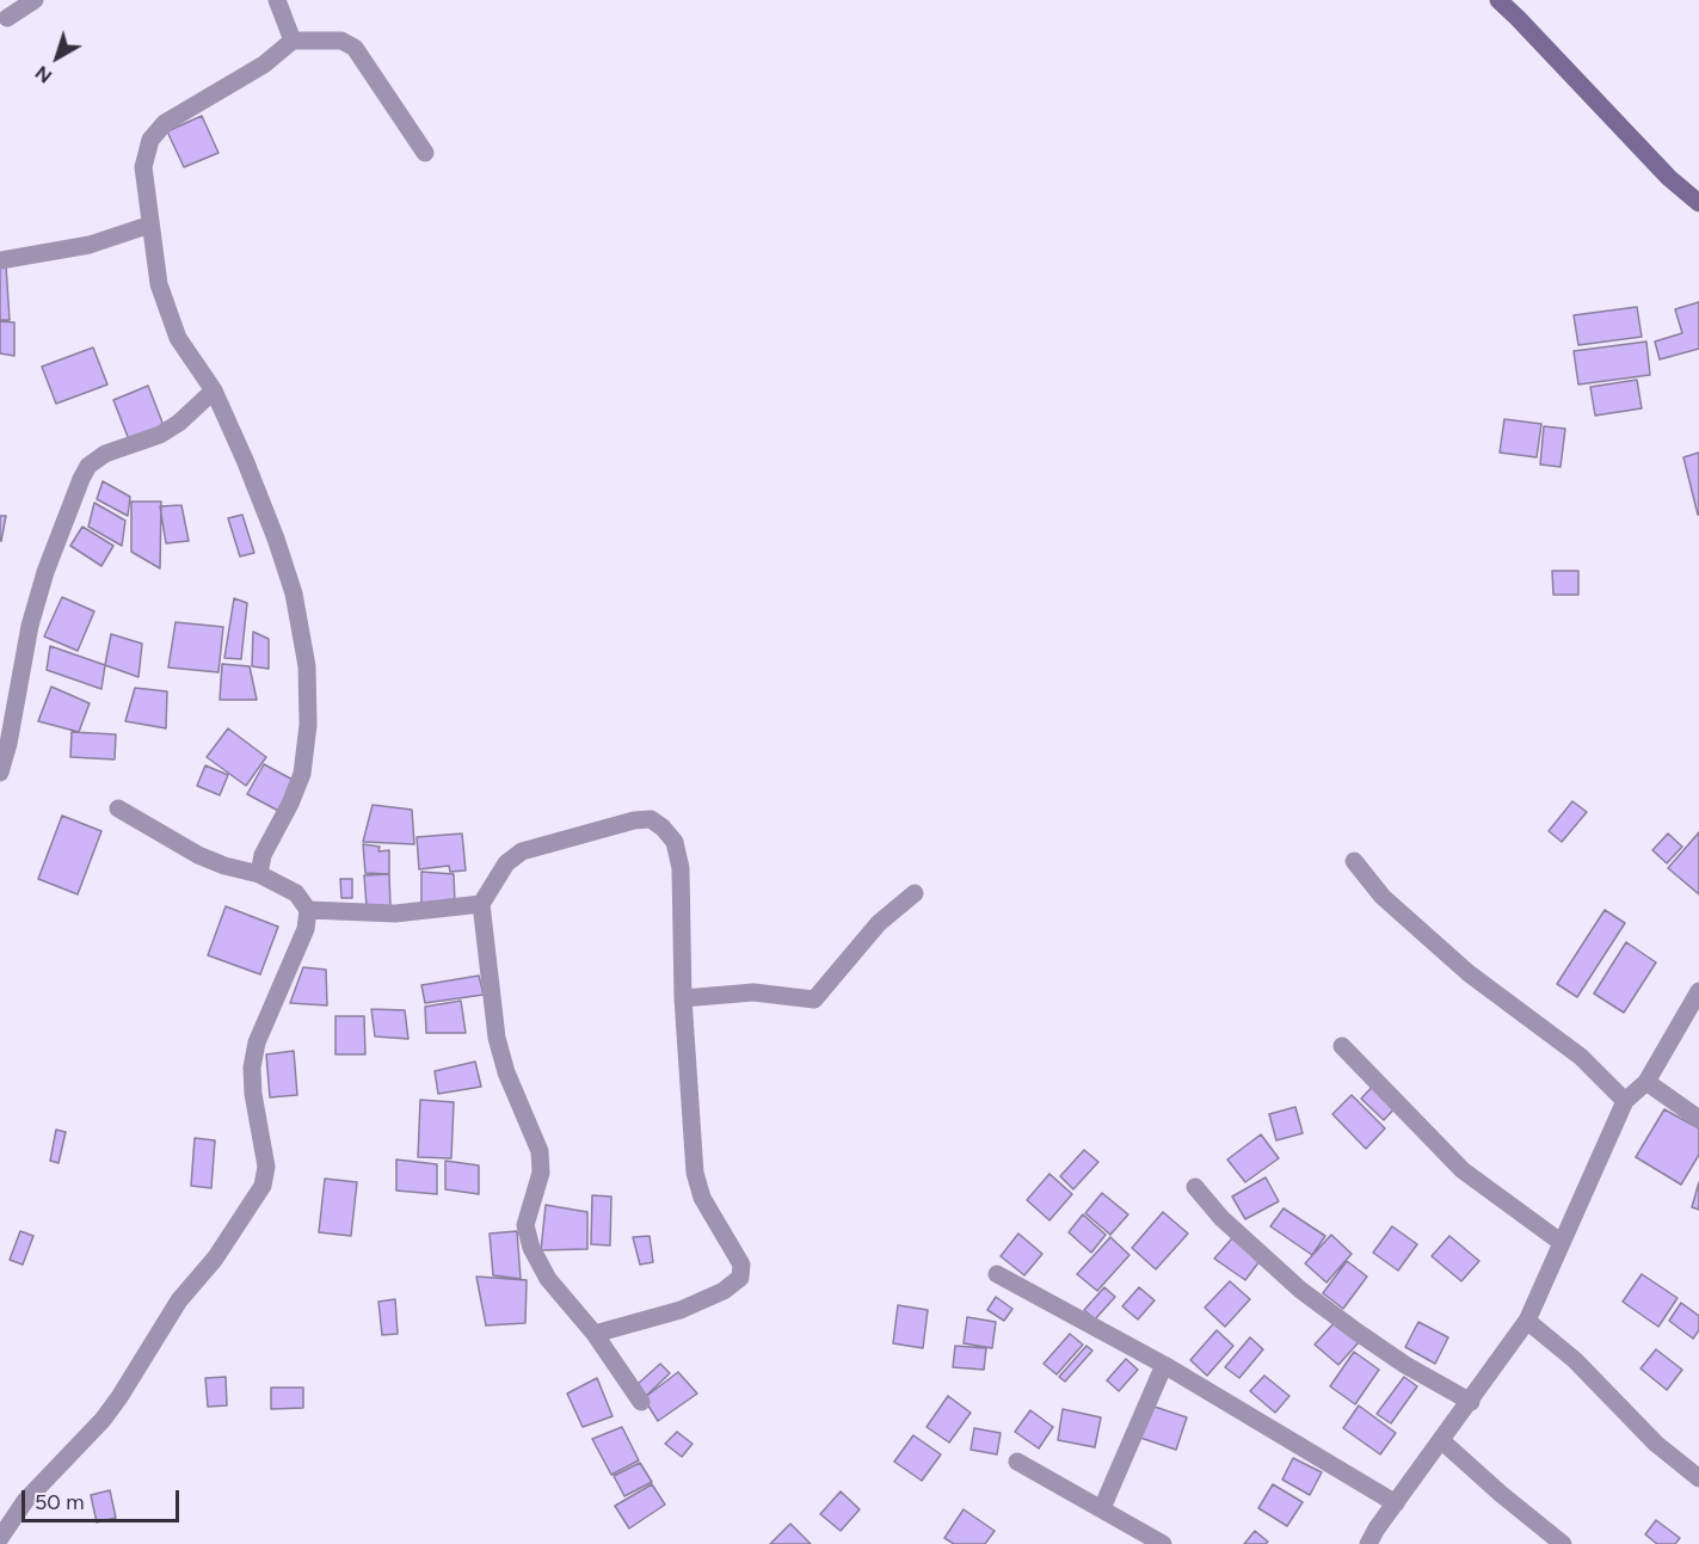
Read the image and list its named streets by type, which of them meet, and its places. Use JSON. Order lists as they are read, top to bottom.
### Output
{
  "scale_bar": "50 m",
  "north": "bottom left"
}
